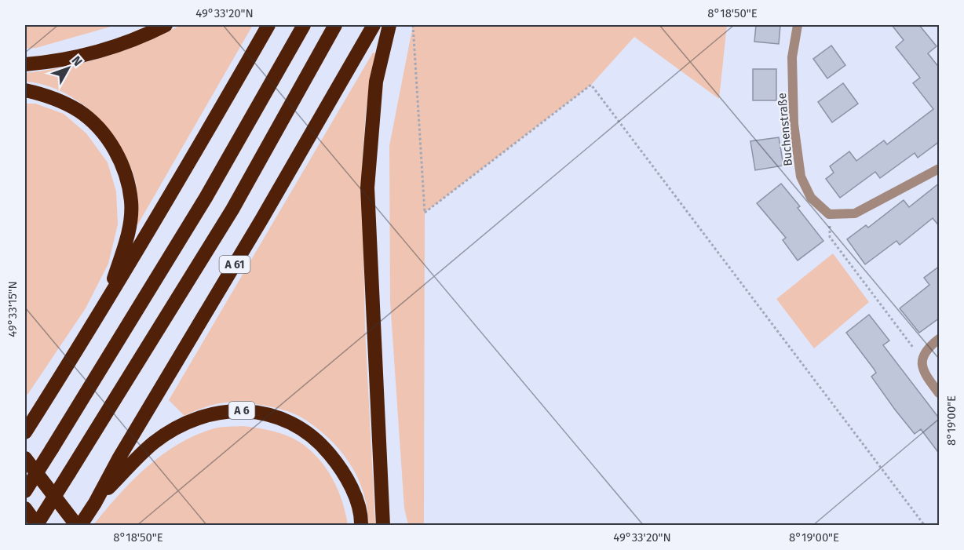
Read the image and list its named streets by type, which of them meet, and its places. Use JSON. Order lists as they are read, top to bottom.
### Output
{
  "streets": {
    "highway": ["A 61", "A 6"],
    "street": ["Buchenstraße"]
  },
  "crossings": [
    ["A 61", "A 6"]
  ],
  "north": "top right",
  "coordinates": [
    "49°33'20\"N",
    "8°18'50\"E",
    "49°33'15\"N",
    "8°19'00\"E"
  ]
}
